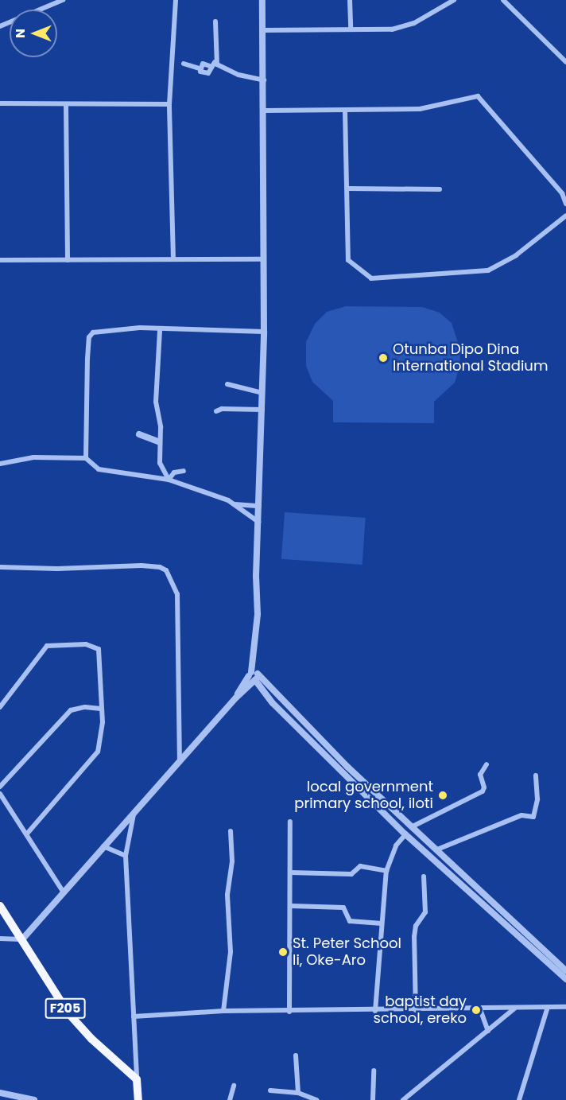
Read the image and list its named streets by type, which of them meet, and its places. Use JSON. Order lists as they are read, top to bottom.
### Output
{
  "streets": {
    "main road": ["F205"]
  },
  "places": [
    "Otunba Dipo Dina International Stadium",
    "local government primary school, iloti",
    "St. Peter School Ii, Oke-Aro",
    "baptist day school, ereko"
  ],
  "north": "left"
}
